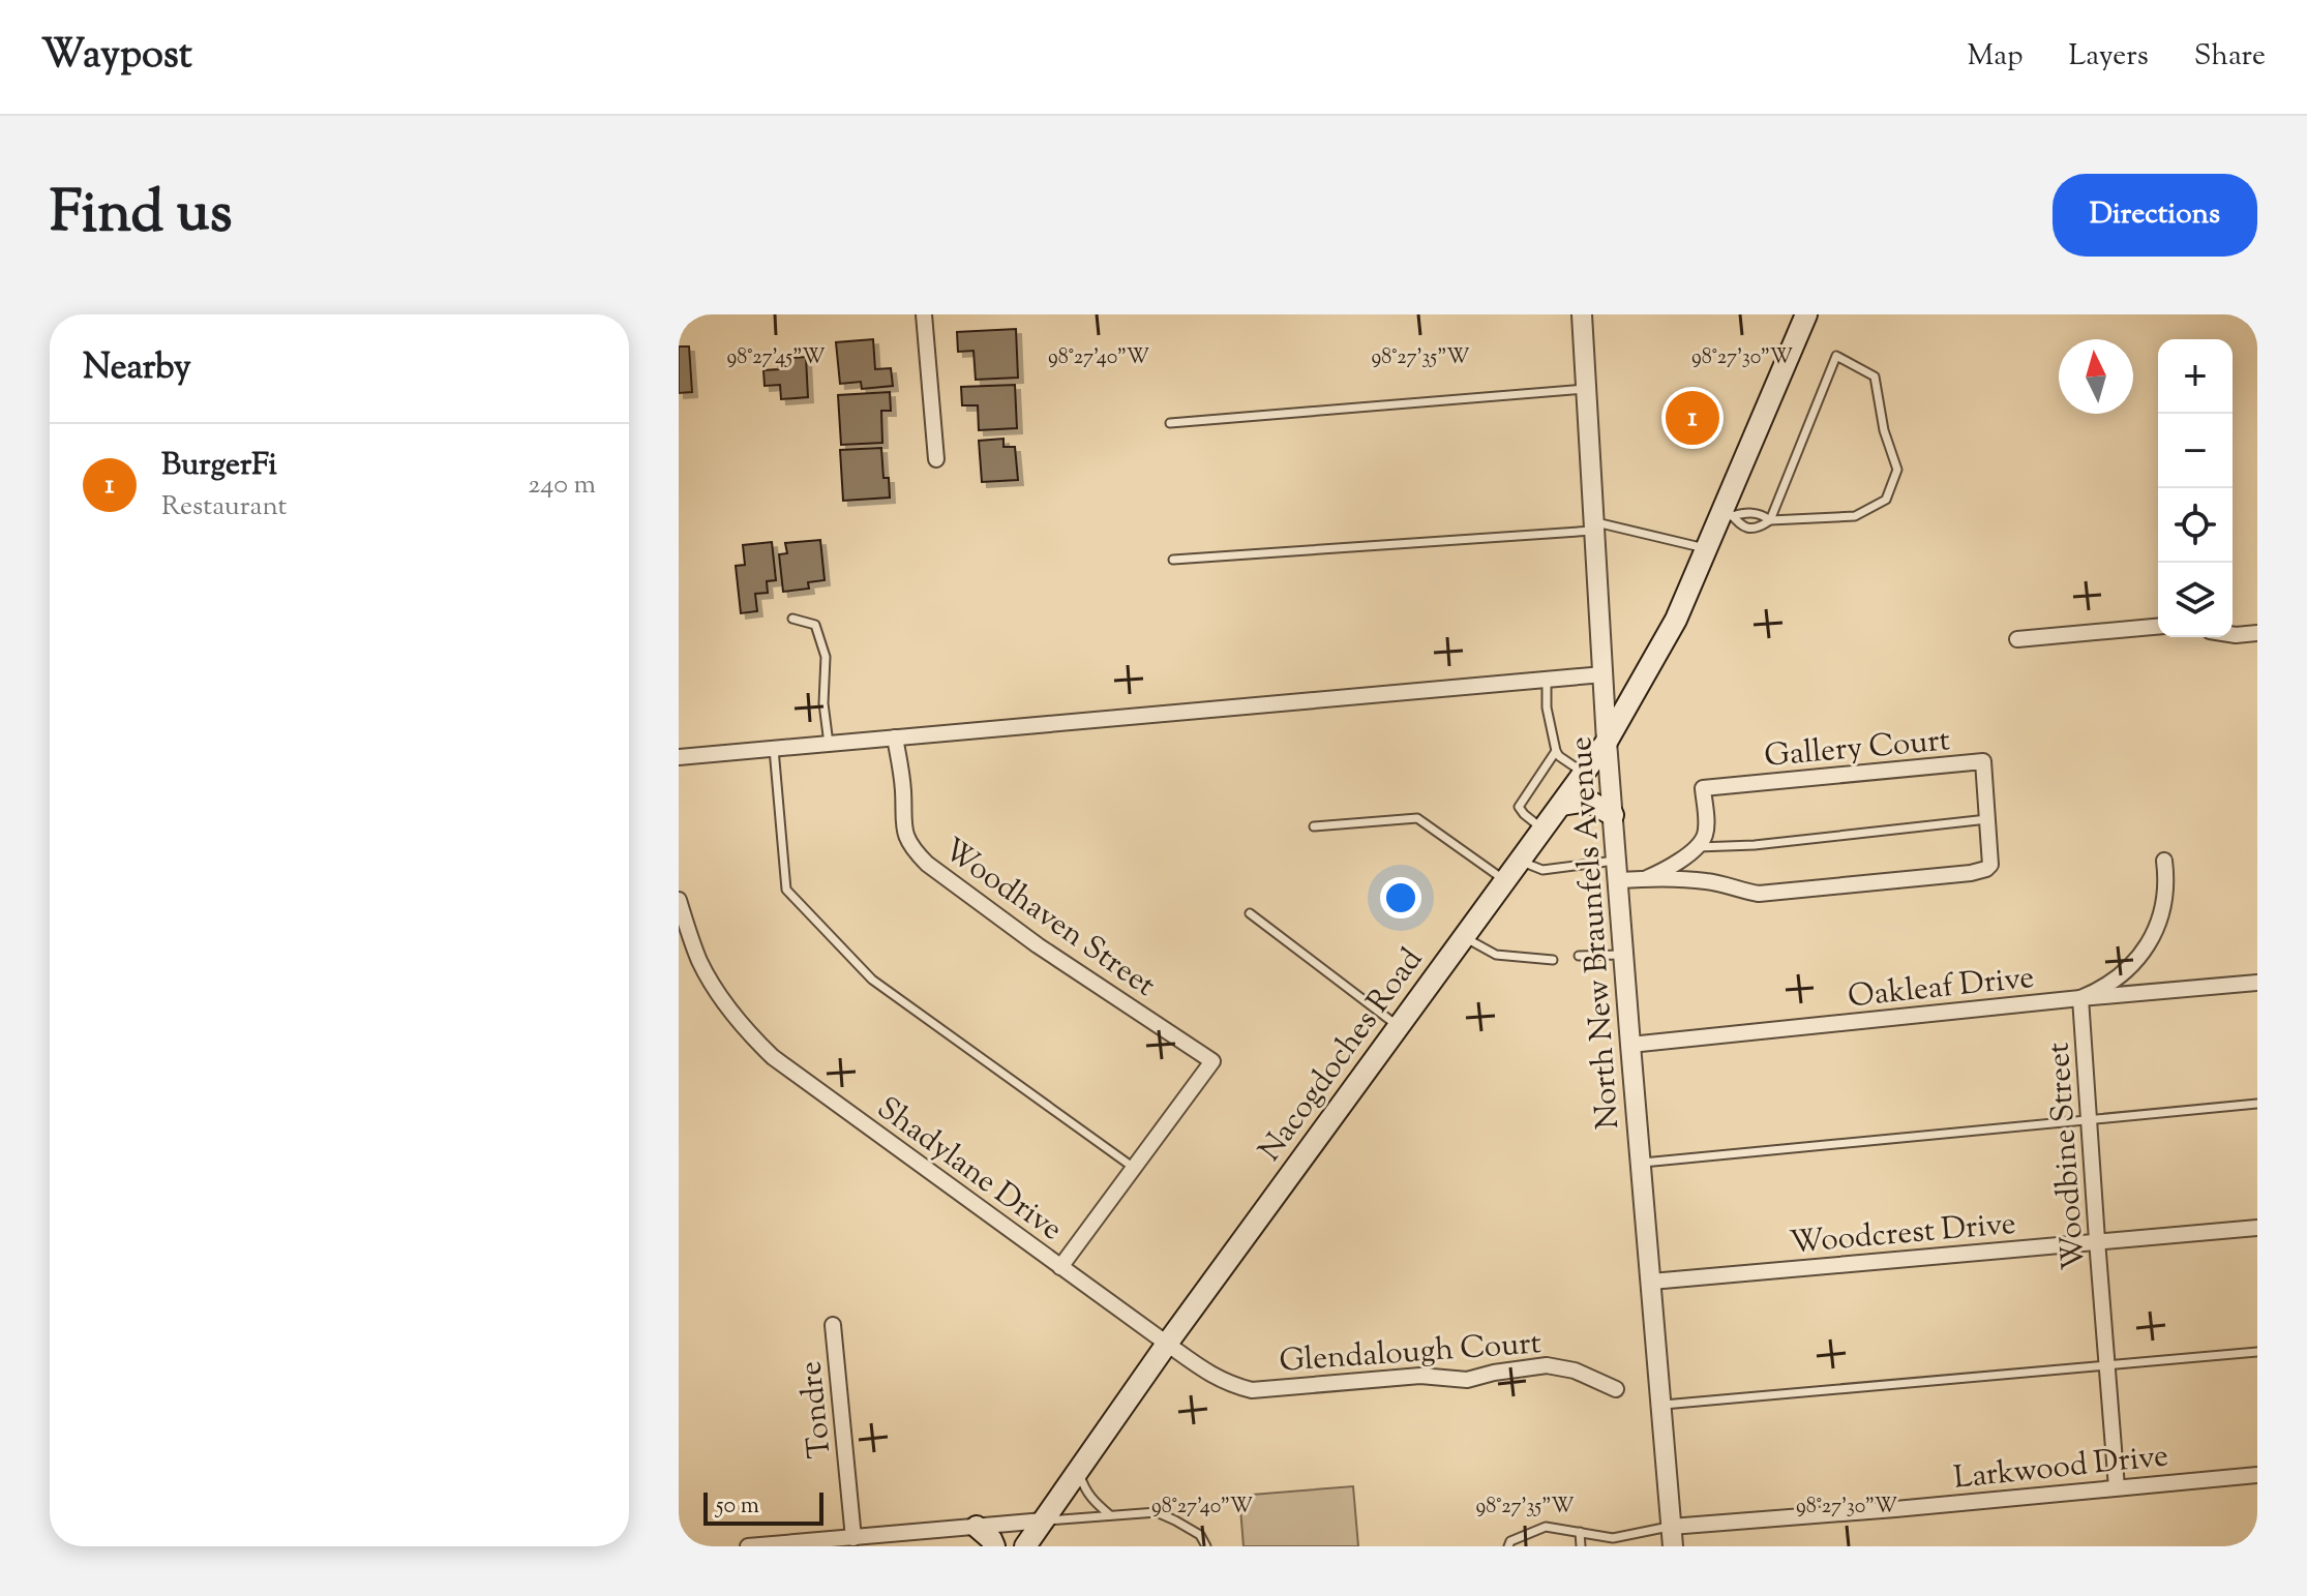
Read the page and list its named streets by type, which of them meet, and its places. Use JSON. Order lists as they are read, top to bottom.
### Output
{
  "streets": {
    "main road": ["Nacogdoches Road"],
    "street": [
      "Gallery Court",
      "Woodhaven Street",
      "North New Braunfels Avenue",
      "Oakleaf Drive",
      "Woodbine Street",
      "Shadylane Drive",
      "Woodcrest Drive",
      "Glendalough Court",
      "Tondre",
      "Larkwood Drive"
    ]
  },
  "crossings": [
    ["Gallery Court", "North New Braunfels Avenue"],
    ["North New Braunfels Avenue", "Oakleaf Drive"],
    ["North New Braunfels Avenue", "Nacogdoches Road"],
    ["North New Braunfels Avenue", "Woodcrest Drive"],
    ["North New Braunfels Avenue", "Larkwood Drive"],
    ["Oakleaf Drive", "Woodbine Street"],
    ["Nacogdoches Road", "Shadylane Drive"],
    ["Nacogdoches Road", "Glendalough Court"],
    ["Woodbine Street", "Woodcrest Drive"],
    ["Woodbine Street", "Larkwood Drive"],
    ["Shadylane Drive", "Glendalough Court"]
  ],
  "scale_bar": "50 m",
  "north": "top",
  "page": {
    "header": "Waypost",
    "nav": ["Map", "Layers", "Share"],
    "title": "Find us",
    "buttons": "Directions",
    "heading": "Nearby",
    "map_buttons": ["+", "−"],
    "pins": "1",
    "list": [
      {
        "mark": "1",
        "name": "BurgerFi",
        "note": "Restaurant",
        "value": "240 m"
      }
    ],
    "scale": "50 m"
  },
  "coordinates": [
    "98°27'45\"W",
    "98°27'40\"W",
    "98°27'35\"W",
    "98°27'30\"W"
  ]
}
